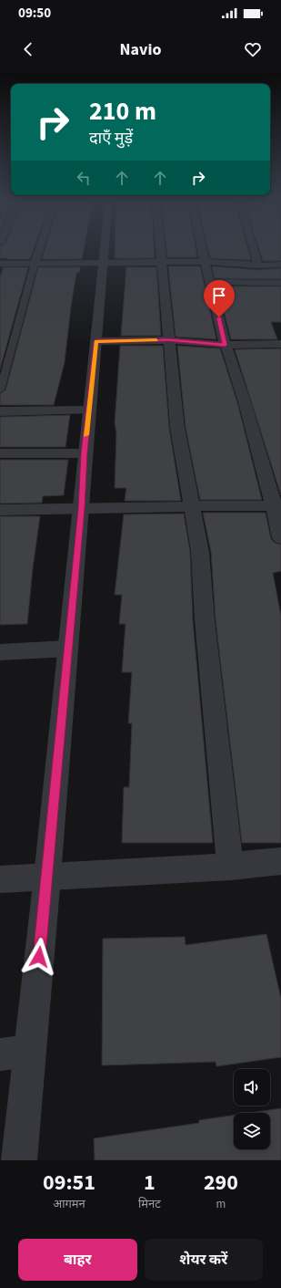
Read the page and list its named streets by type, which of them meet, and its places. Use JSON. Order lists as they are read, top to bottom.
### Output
{
  "page": {
    "status": "09:50",
    "header": "Navio",
    "turn": ["210 m", "दाएँ मुड़ें"],
    "eta": [
      "09:51",
      "आगमन",
      "1",
      "मिनट",
      "290",
      "m"
    ],
    "buttons": ["बाहर", "शेयर करें"]
  }
}
